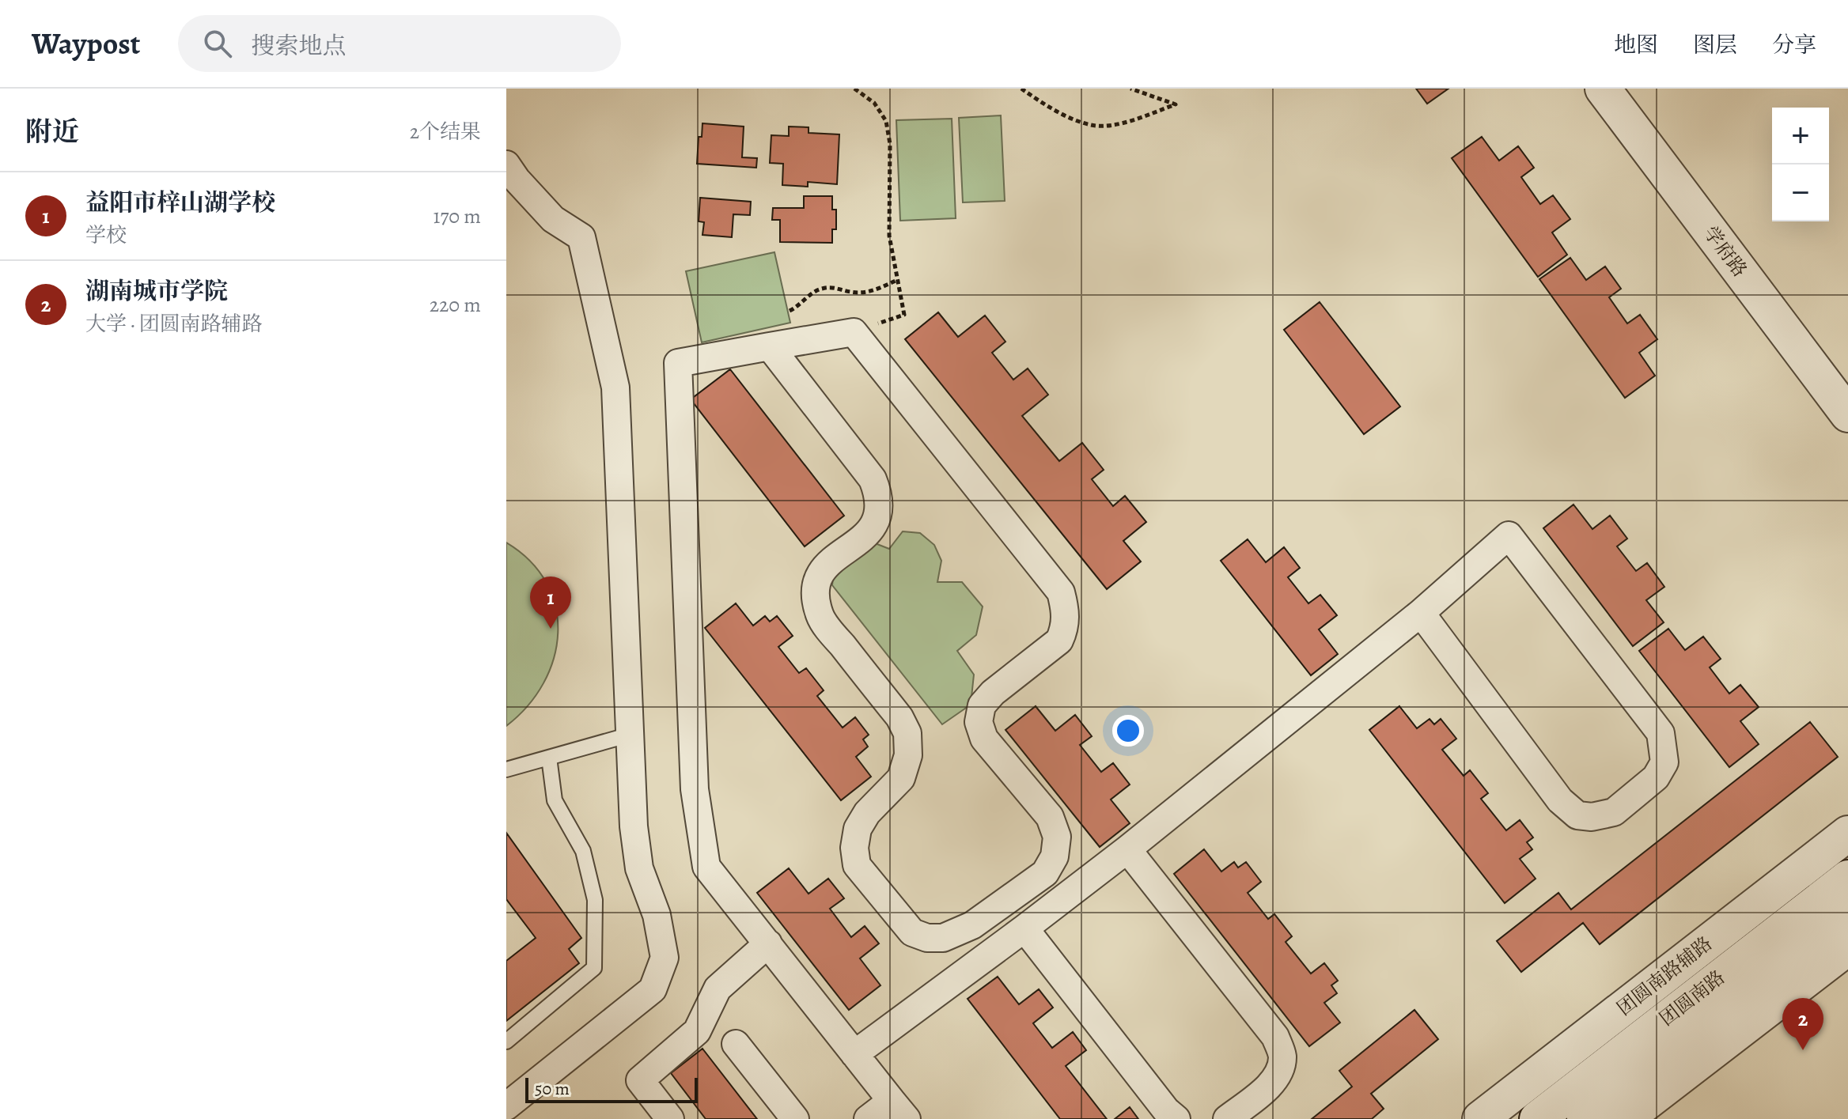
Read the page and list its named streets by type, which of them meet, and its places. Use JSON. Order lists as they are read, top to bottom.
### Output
{
  "streets": {
    "street": ["学府路", "团圆南路辅路", "团圆南路"]
  },
  "scale_bar": "50 m",
  "page": {
    "header": "Waypost",
    "search": "搜索地点",
    "nav": ["地图", "图层", "分享"],
    "heading": ["附近", "2个结果"],
    "map_buttons": ["+", "−"],
    "list": [
      {
        "mark": "1",
        "name": "益阳市梓山湖学校",
        "note": "学校",
        "value": "170 m"
      },
      {
        "mark": "2",
        "name": "湖南城市学院",
        "note": "大学 · 团圆南路辅路",
        "value": "220 m"
      }
    ],
    "pins": ["1", "2"],
    "scale": "50 m"
  }
}
